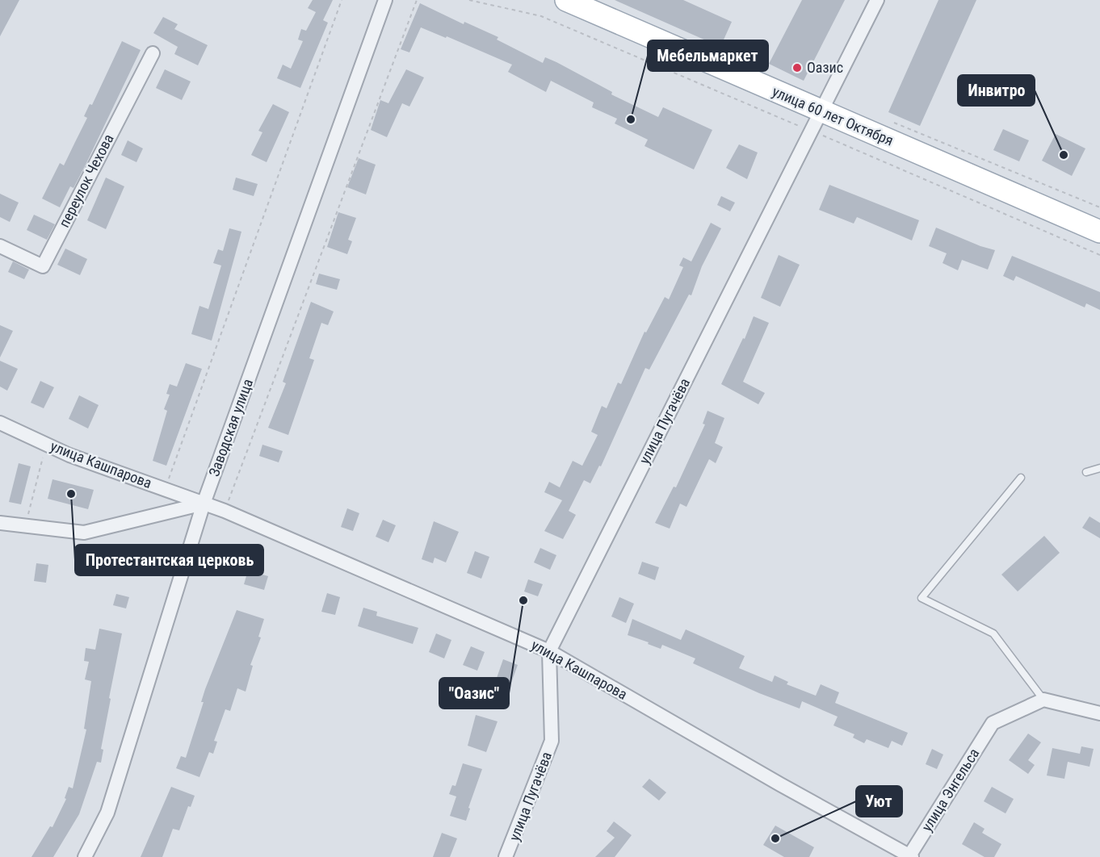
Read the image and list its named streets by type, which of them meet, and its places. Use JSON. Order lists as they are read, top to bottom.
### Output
{
  "streets": {
    "main road": ["улица 60 лет Октября"],
    "street": [
      "переулок Чехова",
      "улица Пугачёва",
      "Заводская улица",
      "улица Кашпарова",
      "улица Энгельса"
    ]
  },
  "crossings": [
    ["улица 60 лет Октября", "улица Пугачёва"],
    ["улица Пугачёва", "улица Кашпарова"],
    ["Заводская улица", "улица Кашпарова"],
    ["улица Кашпарова", "улица Энгельса"]
  ],
  "places": [
    "Оазис",
    "Мебельмаркет",
    "Инвитро",
    "Протестантская церковь",
    "\"Оазис\"",
    "Уют"
  ]
}
